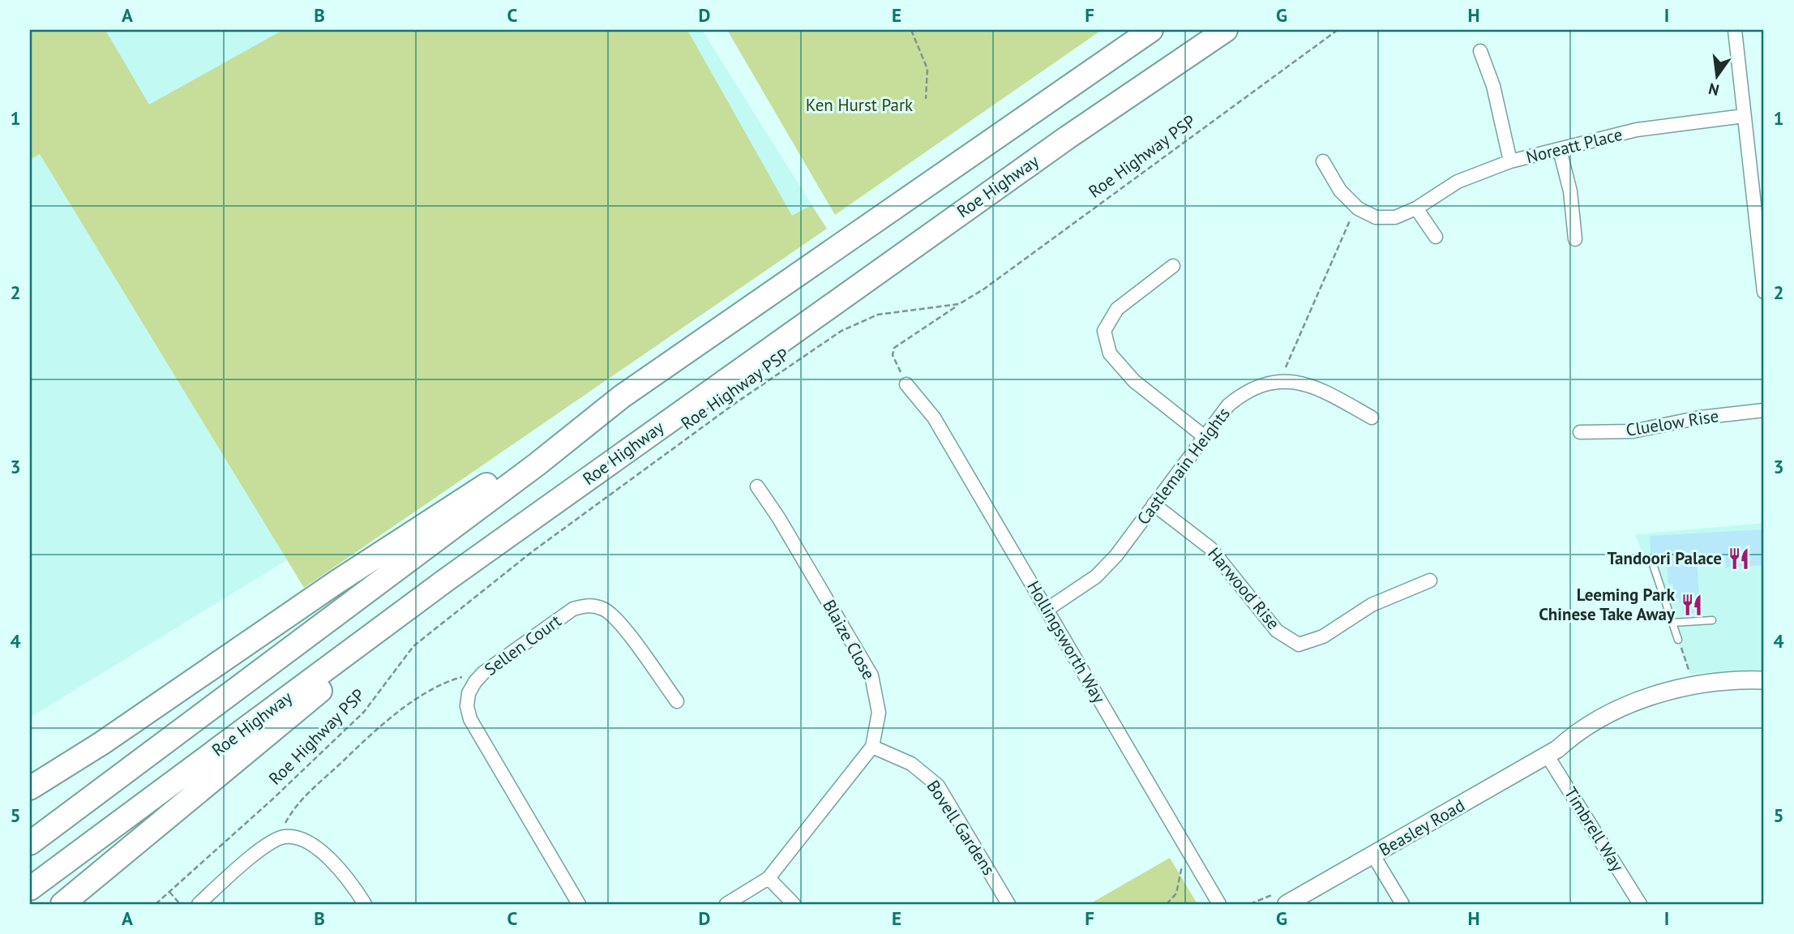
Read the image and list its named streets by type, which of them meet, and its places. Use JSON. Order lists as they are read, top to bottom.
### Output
{
  "streets": {
    "highway": ["Roe Highway"],
    "main road": ["Beasley Road"],
    "street": [
      "Noreatt Place",
      "Cluelow Rise",
      "Castlemain Heights",
      "Harwood Rise",
      "Blaize Close",
      "Hollingsworth Way",
      "Sellen Court",
      "Bovell Gardens",
      "Timbrell Way"
    ],
    "path": ["Roe Highway PSP"]
  },
  "crossings": [
    ["Castlemain Heights", "Harwood Rise"],
    ["Castlemain Heights", "Hollingsworth Way"],
    ["Blaize Close", "Bovell Gardens"],
    ["Beasley Road", "Timbrell Way"]
  ],
  "parks": ["Ken Hurst Park"],
  "places": {
    "restaurant": ["Tandoori Palace", "Leeming Park Chinese Take Away"]
  },
  "north": "bottom",
  "grid": {
    "columns": [
      "A",
      "B",
      "C",
      "D",
      "E",
      "F",
      "G",
      "H",
      "I"
    ],
    "rows": [
      "1",
      "2",
      "3",
      "4",
      "5"
    ]
  }
}
